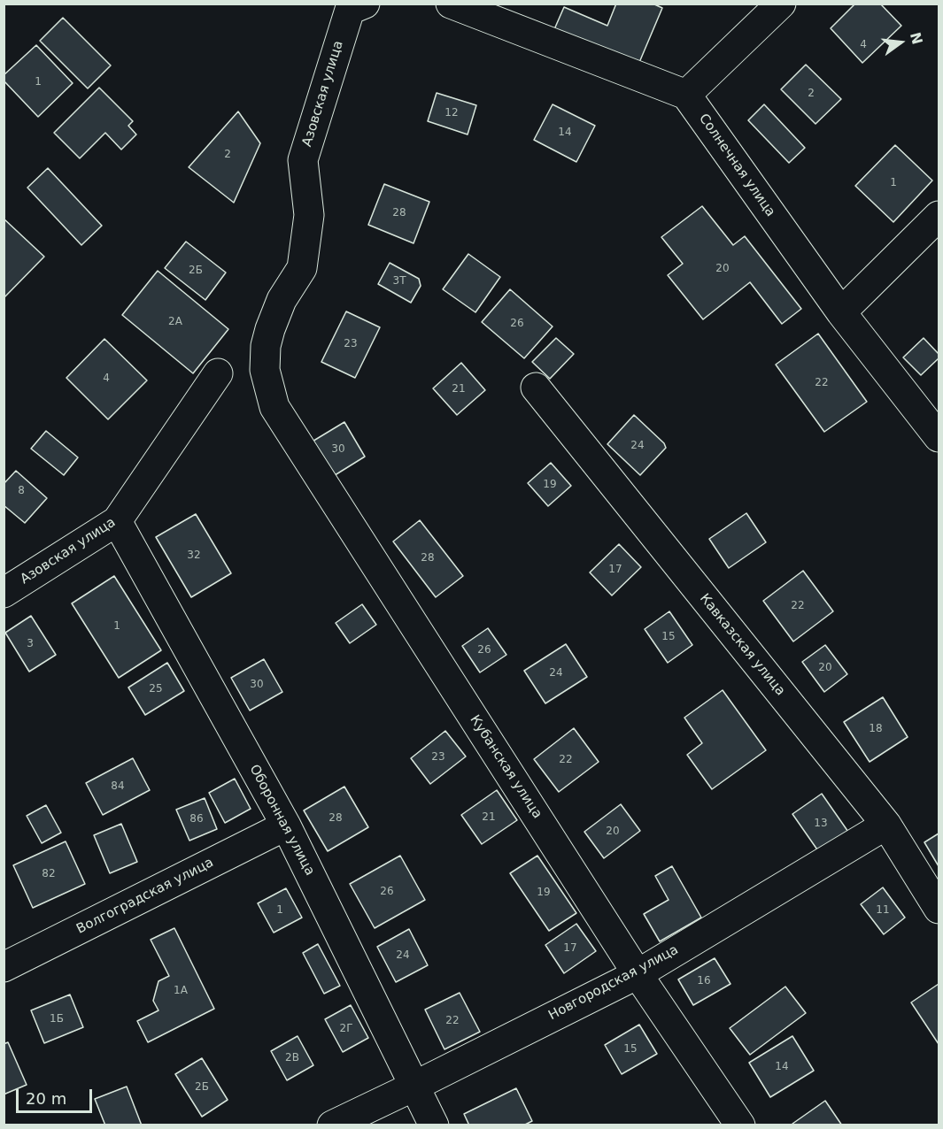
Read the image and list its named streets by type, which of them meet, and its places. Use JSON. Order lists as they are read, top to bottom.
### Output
{
  "streets": {
    "street": [
      "Азовская улица",
      "Солнечная улица",
      "Кавказская улица",
      "Кубанская улица",
      "Оборонная улица",
      "Волгоградская улица",
      "Новгородская улица"
    ]
  },
  "crossings": [
    ["Азовская улица", "Кубанская улица"],
    ["Азовская улица", "Оборонная улица"],
    ["Кавказская улица", "Новгородская улица"],
    ["Кубанская улица", "Новгородская улица"],
    ["Оборонная улица", "Волгоградская улица"],
    ["Оборонная улица", "Новгородская улица"]
  ],
  "house_numbers": [
    "4",
    "1",
    "2",
    "12",
    "14",
    "2",
    "1",
    "28",
    "20",
    "2Б",
    "3Т",
    "2А",
    "26",
    "23",
    "4",
    "22",
    "21",
    "24",
    "30",
    "19",
    "8",
    "32",
    "28",
    "17",
    "22",
    "1",
    "15",
    "3",
    "26",
    "20",
    "24",
    "30",
    "25",
    "18",
    "23",
    "22",
    "84",
    "21",
    "28",
    "86",
    "13",
    "20",
    "82",
    "26",
    "19",
    "1",
    "11",
    "17",
    "24",
    "16",
    "1А",
    "1Б",
    "22",
    "2Г",
    "15",
    "2В",
    "14",
    "2Б"
  ],
  "scale_bar": "20 m",
  "north": "right"
}
